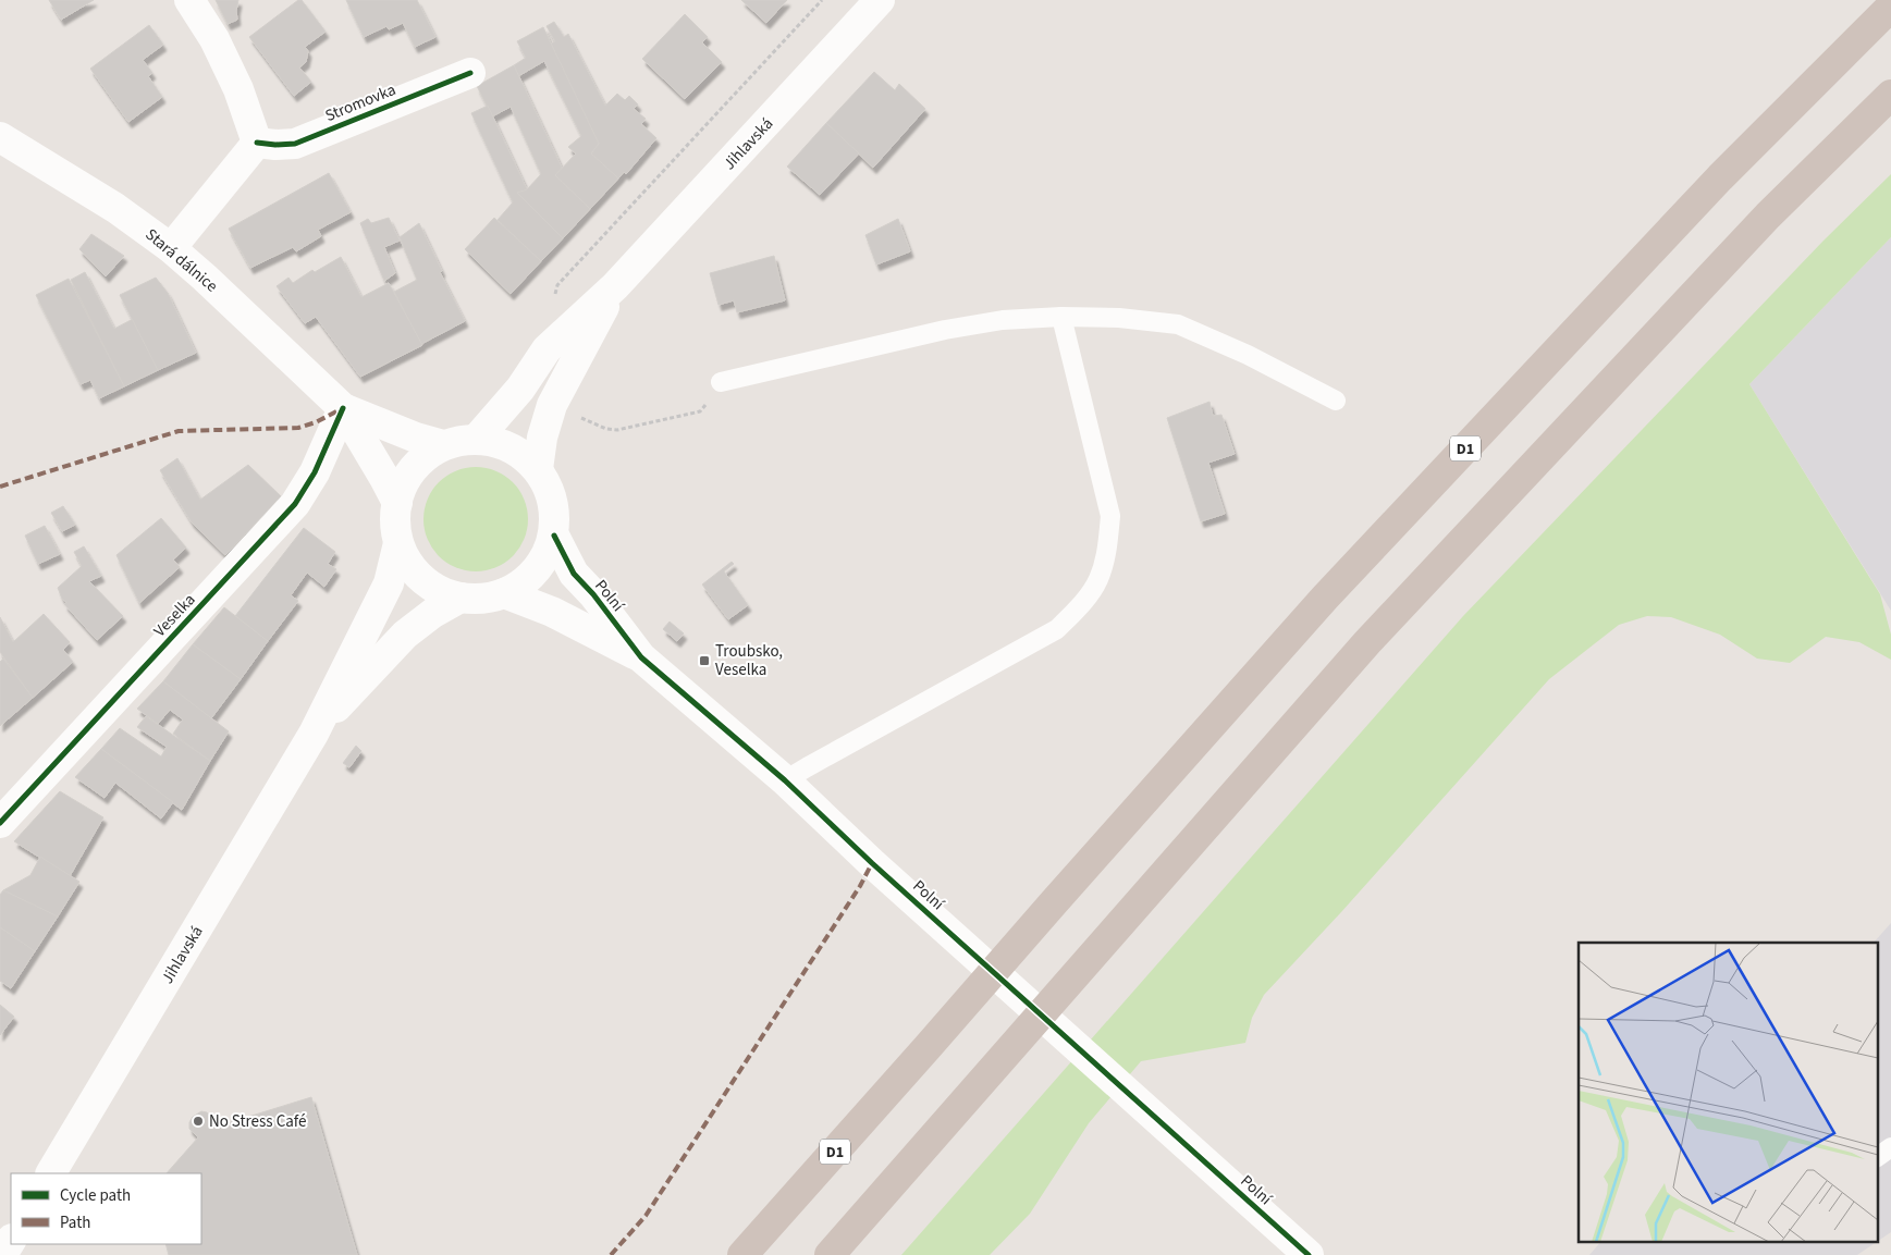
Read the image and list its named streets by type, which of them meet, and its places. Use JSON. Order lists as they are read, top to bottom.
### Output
{
  "streets": {
    "highway": ["D1"],
    "main road": [
      "Stromovka",
      "Jihlavská",
      "Stará dálnice",
      "Polní",
      "Veselka"
    ]
  },
  "crossings": [
    ["Jihlavská", "Stará dálnice"],
    ["Jihlavská", "Polní"],
    ["Stará dálnice", "Polní"],
    ["Stará dálnice", "Veselka"]
  ],
  "places": {
    "transit": ["Troubsko, Veselka"],
    "other": ["No Stress Café"]
  },
  "legend": ["Cycle path", "Path"]
}
